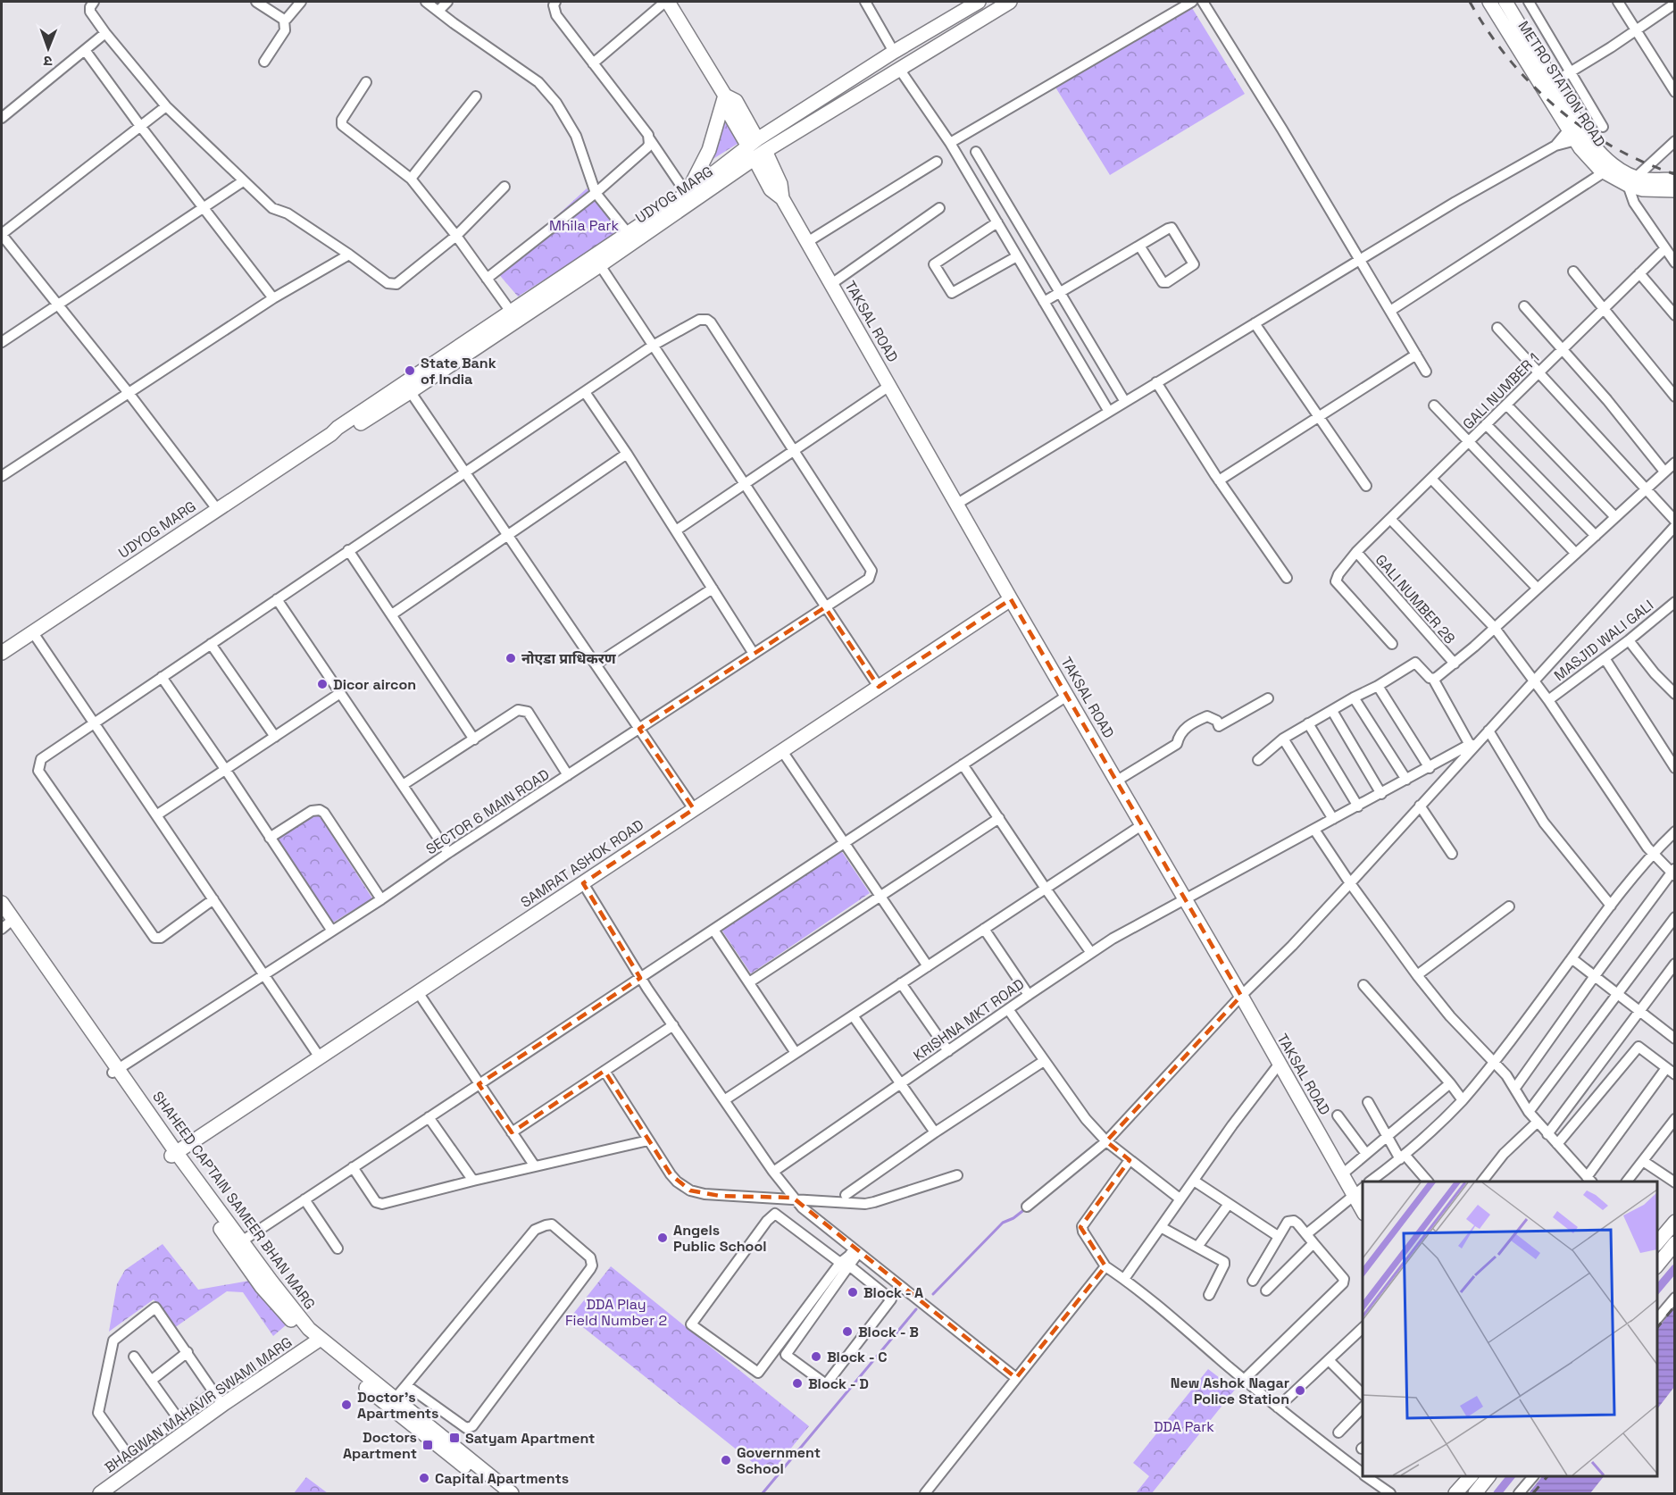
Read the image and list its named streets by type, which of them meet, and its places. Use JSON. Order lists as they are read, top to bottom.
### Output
{
  "streets": {
    "street": [
      "METRO STATION ROAD",
      "UDYOG MARG",
      "TAKSAL ROAD",
      "GALI NUMBER 1",
      "GALI NUMBER 28",
      "MASJID WALI GALI",
      "SECTOR 6 MAIN ROAD",
      "SAMRAT ASHOK ROAD",
      "KRISHNA MKT ROAD",
      "SHAHEED CAPTAIN SAMEER BHAN MARG",
      "BHAGWAN MAHAVIR SWAMI MARG"
    ]
  },
  "crossings": [
    ["UDYOG MARG", "TAKSAL ROAD"],
    ["TAKSAL ROAD", "SAMRAT ASHOK ROAD"],
    ["TAKSAL ROAD", "KRISHNA MKT ROAD"],
    ["GALI NUMBER 1", "GALI NUMBER 28"],
    ["SECTOR 6 MAIN ROAD", "SHAHEED CAPTAIN SAMEER BHAN MARG"],
    ["SAMRAT ASHOK ROAD", "SHAHEED CAPTAIN SAMEER BHAN MARG"],
    ["SHAHEED CAPTAIN SAMEER BHAN MARG", "BHAGWAN MAHAVIR SWAMI MARG"]
  ],
  "parks": ["Mhila Park", "DDA Play Field Number 2", "DDA Park"],
  "places": {
    "other": [
      "State Bank of India",
      "नोएडा प्राधिकरण",
      "Dicor aircon",
      "Angels Public School",
      "Block - A",
      "Block - B",
      "Block - C",
      "Block - D",
      "New Ashok Nagar Police Station",
      "Doctor's Apartments",
      "Government School",
      "Capital Apartments"
    ],
    "transit": ["Satyam Apartment", "Doctors Apartment"]
  },
  "north": "bottom"
}
